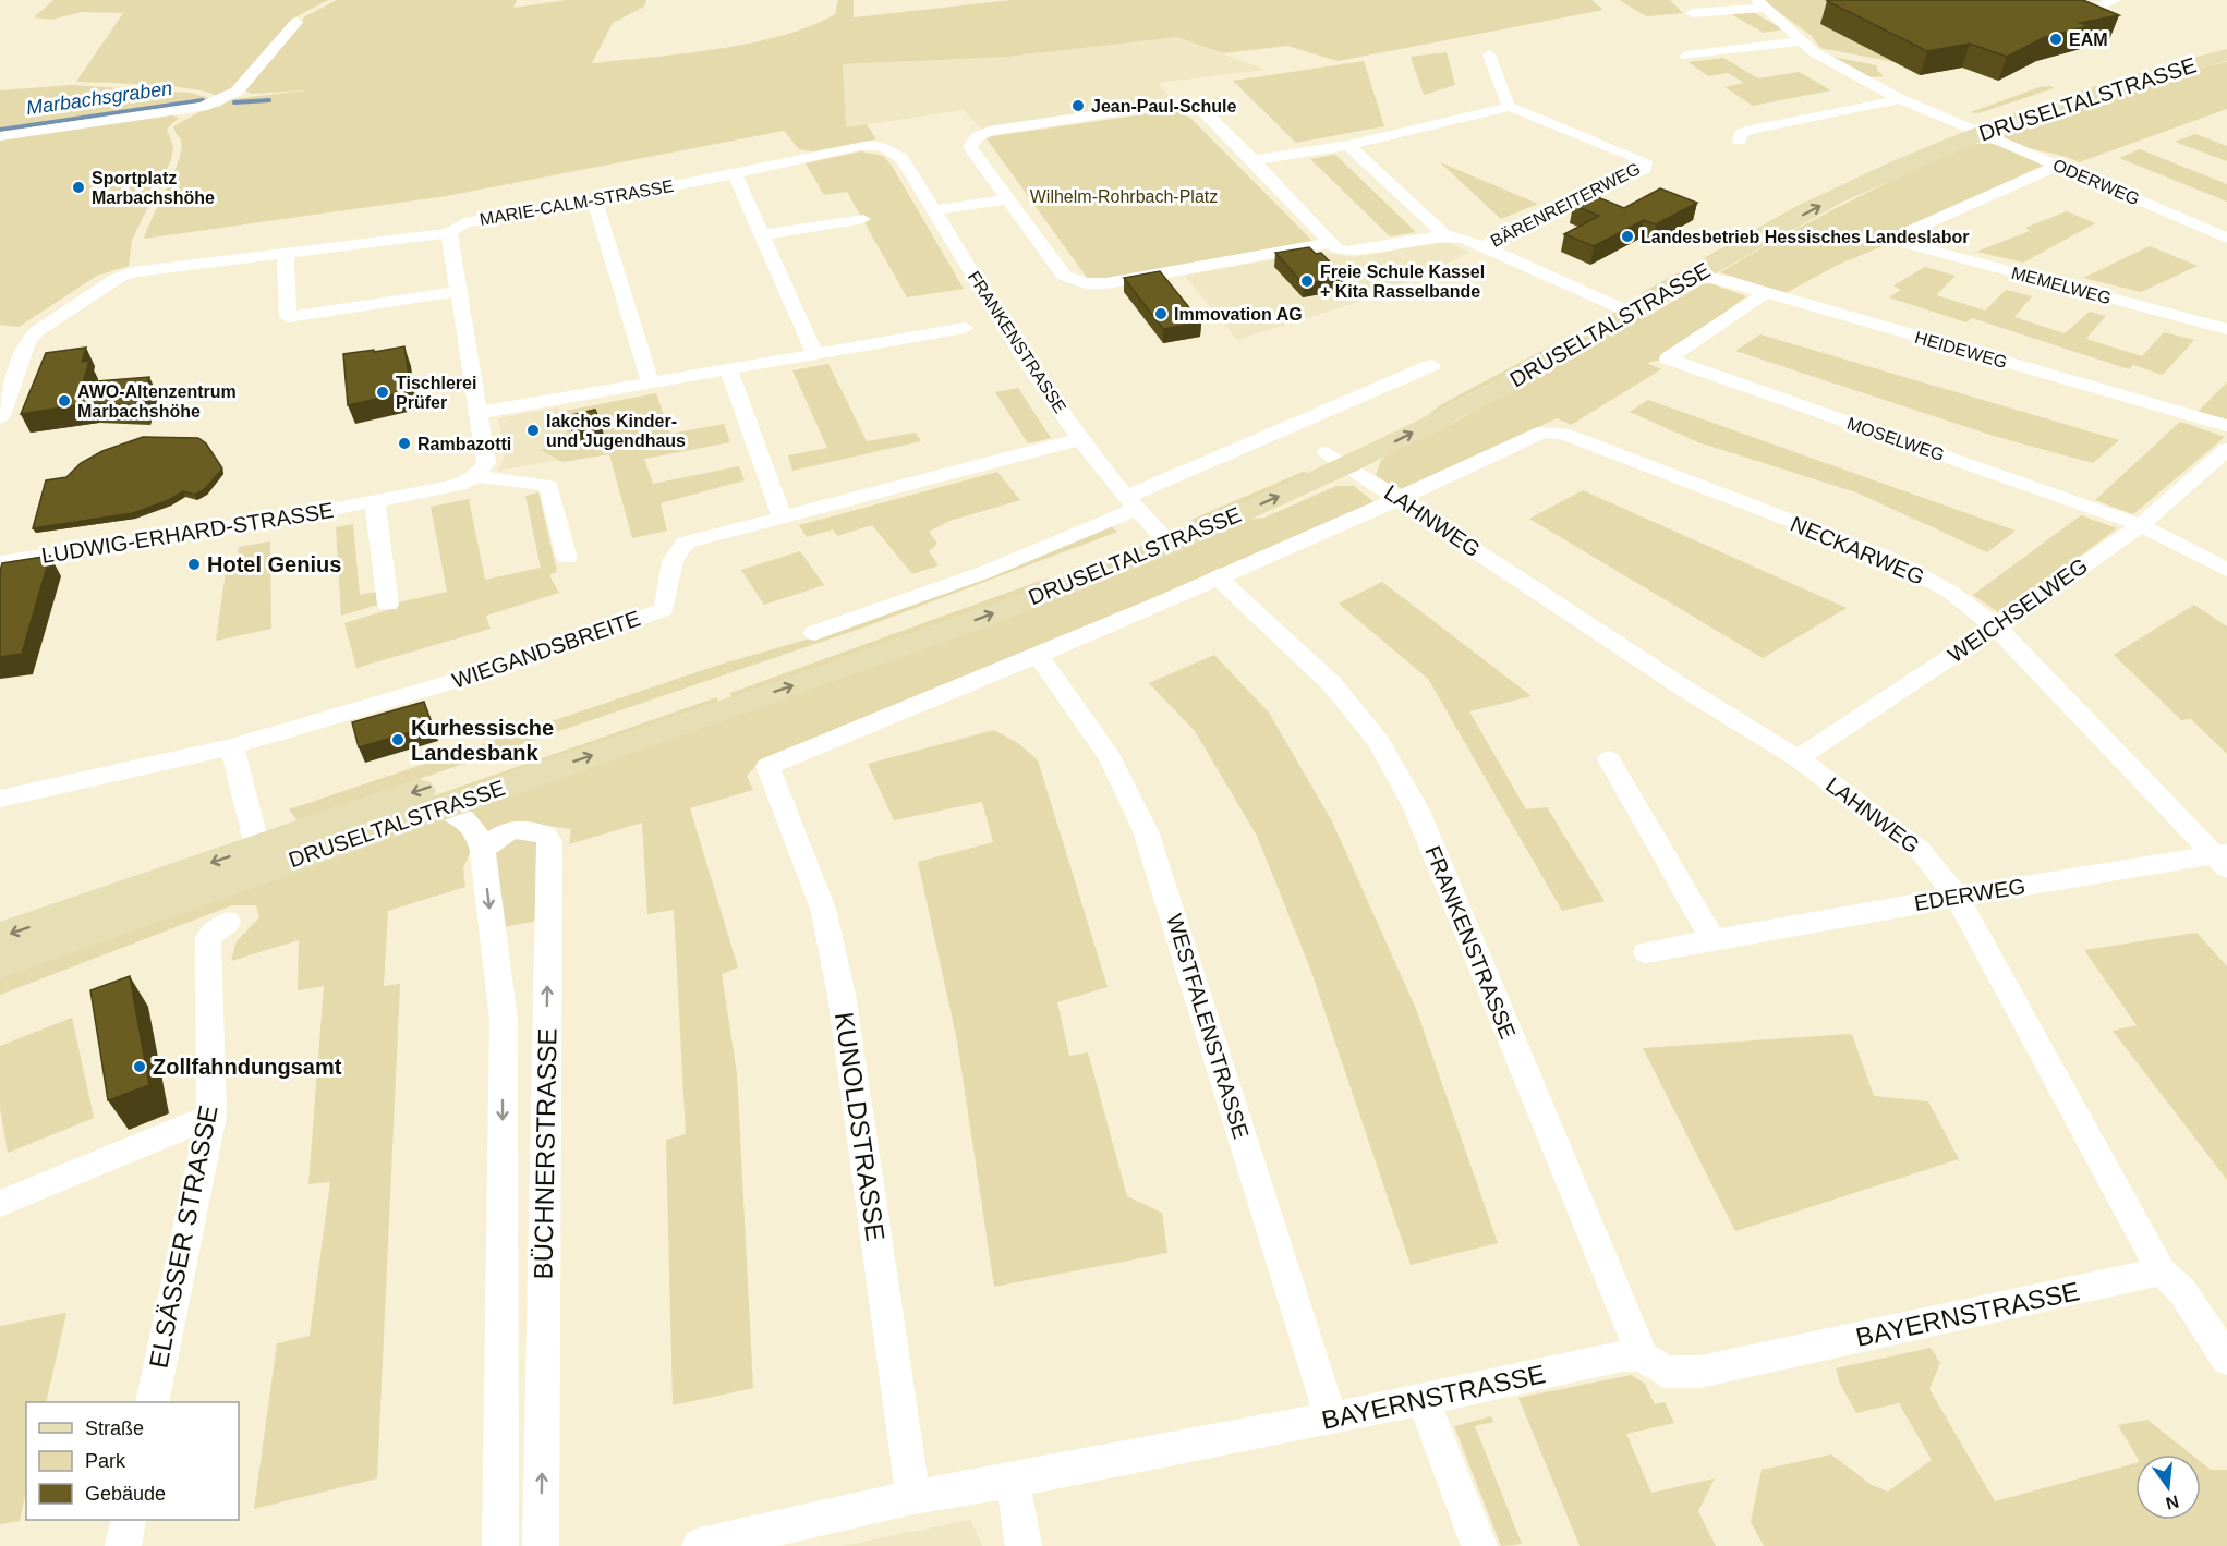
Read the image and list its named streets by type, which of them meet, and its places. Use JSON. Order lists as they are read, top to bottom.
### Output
{
  "streets": {
    "main road": ["DRUSELTALSTRASSE"],
    "street": [
      "ODERWEG",
      "MARIE-CALM-STRASSE",
      "BÄRENREITERWEG",
      "MEMELWEG",
      "FRANKENSTRASSE",
      "HEIDEWEG",
      "MOSELWEG",
      "LAHNWEG",
      "LUDWIG-ERHARD-STRASSE",
      "NECKARWEG",
      "WEICHSELWEG",
      "WIEGANDSBREITE",
      "EDERWEG",
      "WESTFALENSTRASSE",
      "KUNOLDSTRASSE",
      "BÜCHNERSTRASSE",
      "ELSÄSSER STRASSE",
      "BAYERNSTRASSE"
    ]
  },
  "crossings": [
    ["DRUSELTALSTRASSE", "ODERWEG"],
    ["DRUSELTALSTRASSE", "FRANKENSTRASSE"],
    ["DRUSELTALSTRASSE", "HEIDEWEG"],
    ["DRUSELTALSTRASSE", "LAHNWEG"],
    ["DRUSELTALSTRASSE", "BÜCHNERSTRASSE"],
    ["ODERWEG", "MEMELWEG"],
    ["MARIE-CALM-STRASSE", "FRANKENSTRASSE"],
    ["FRANKENSTRASSE", "WIEGANDSBREITE"],
    ["FRANKENSTRASSE", "BAYERNSTRASSE"],
    ["HEIDEWEG", "MOSELWEG"],
    ["MOSELWEG", "WEICHSELWEG"],
    ["LAHNWEG", "NECKARWEG"],
    ["LAHNWEG", "WEICHSELWEG"],
    ["LAHNWEG", "EDERWEG"],
    ["LAHNWEG", "BAYERNSTRASSE"],
    ["NECKARWEG", "WEICHSELWEG"],
    ["NECKARWEG", "EDERWEG"],
    ["WESTFALENSTRASSE", "KUNOLDSTRASSE"],
    ["WESTFALENSTRASSE", "BAYERNSTRASSE"],
    ["KUNOLDSTRASSE", "BAYERNSTRASSE"]
  ],
  "water": ["Marbachsgraben"],
  "parks": ["Wilhelm-Rohrbach-Platz"],
  "places": [
    "EAM",
    "Jean-Paul-Schule",
    "Sportplatz Marbachshöhe",
    "Landesbetrieb Hessisches Landeslabor",
    "Freie Schule Kassel + Kita Rasselbande",
    "Immovation AG",
    "Tischlerei Prüfer",
    "AWO-Altenzentrum Marbachshöhe",
    "Iakchos Kinder- und Jugendhaus",
    "Rambazotti",
    "Hotel Genius",
    "Kurhessische Landesbank",
    "Zollfahndungsamt"
  ],
  "legend": ["Straße", "Park", "Gebäude"],
  "north": "bottom"
}
